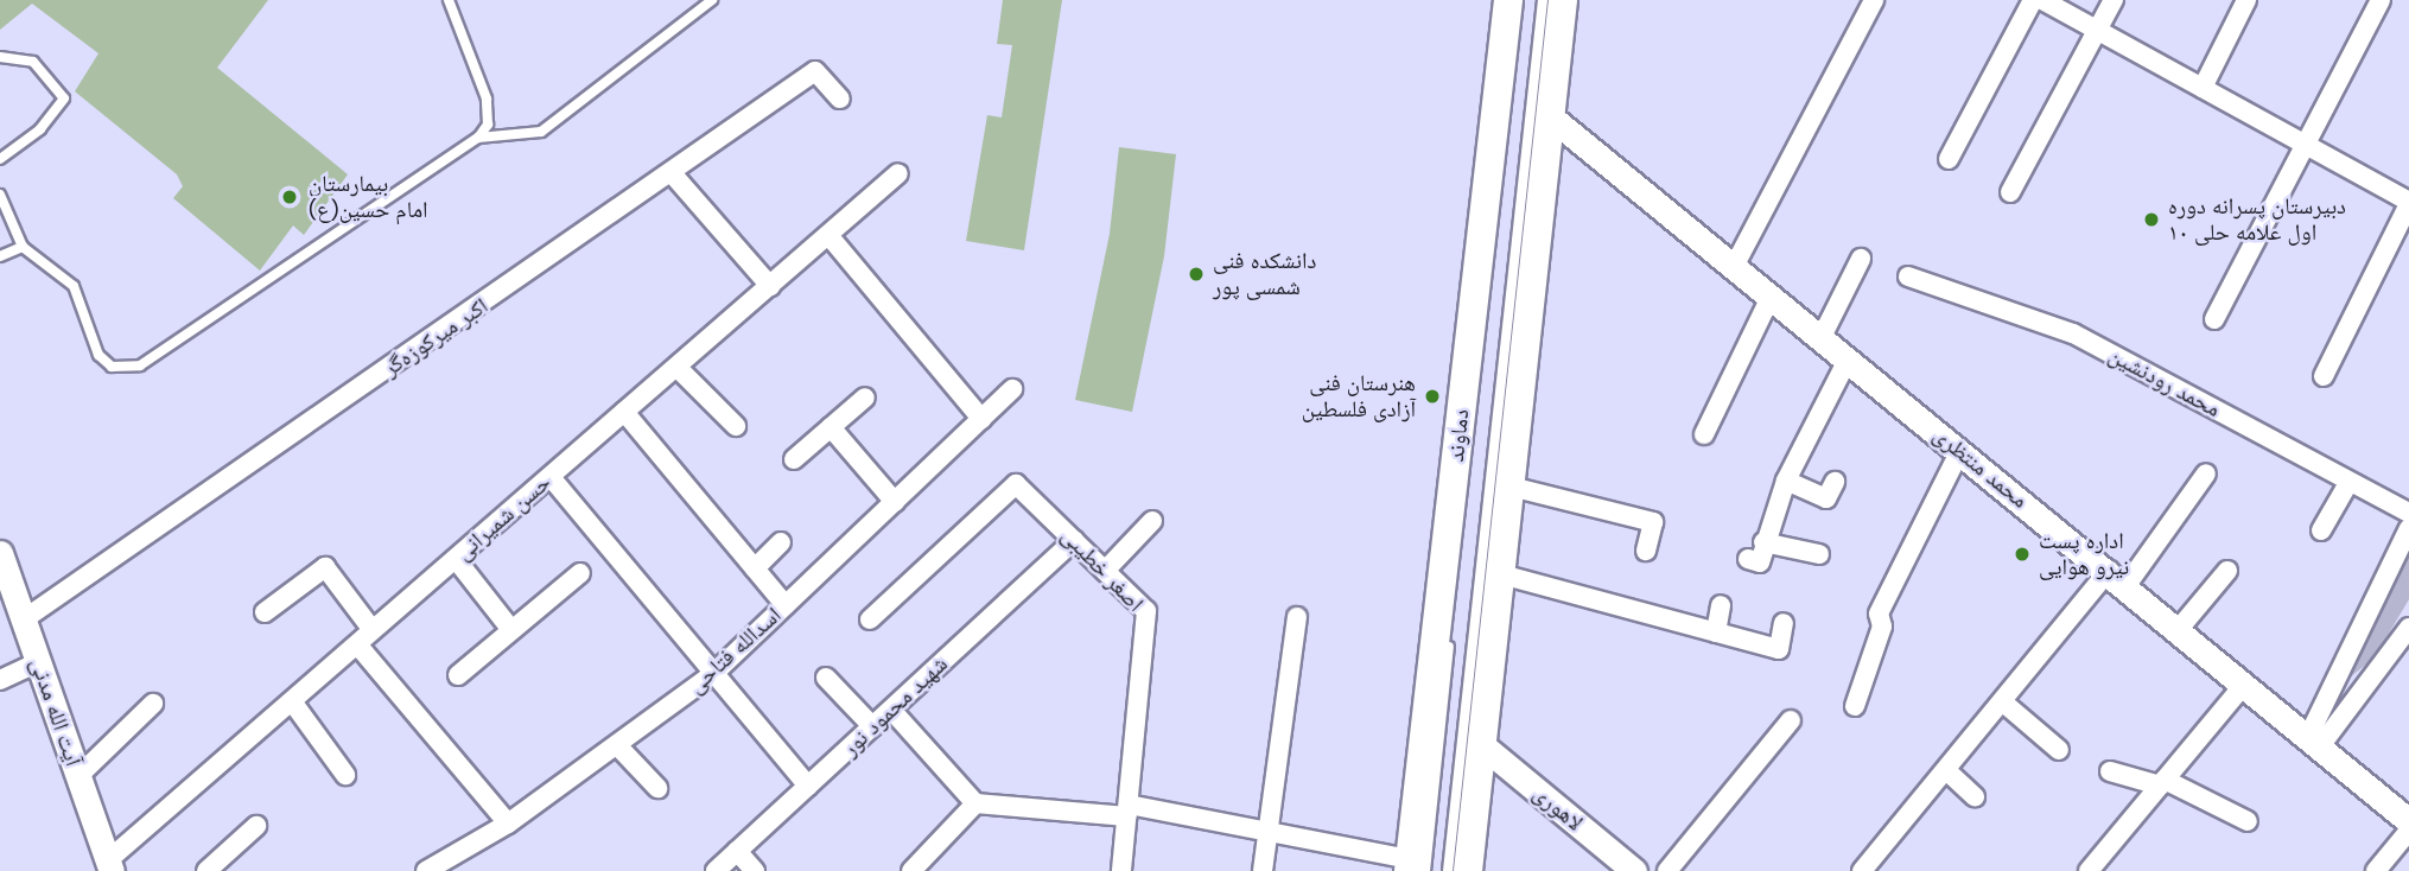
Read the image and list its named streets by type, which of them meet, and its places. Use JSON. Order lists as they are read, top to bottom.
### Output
{
  "streets": {
    "main road": [
      "دماوند",
      "محمد منتظری",
      "آیت الله مدنی",
      "لاهوری"
    ],
    "street": [
      "اکبر میرکوزه‌گر",
      "محمد رودنشین",
      "حسن شمیرانی",
      "اصغر خطیبی",
      "اسدالله فتاحی",
      "شهید محمود نور"
    ]
  },
  "crossings": [
    ["اکبر میرکوزه‌گر", "آیت الله مدنی"],
    ["حسن شمیرانی", "آیت الله مدنی"],
    ["اصغر خطیبی", "شهید محمود نور"]
  ],
  "places": [
    "بیمارستان امام حسین(ع)",
    "دبیرستان پسرانه دوره اول علامه حلی ۱۰",
    "دانشکده فنی شمسی پور",
    "هنرستان فنی آزادی فلسطین",
    "اداره پست نیرو هوایی"
  ]
}
